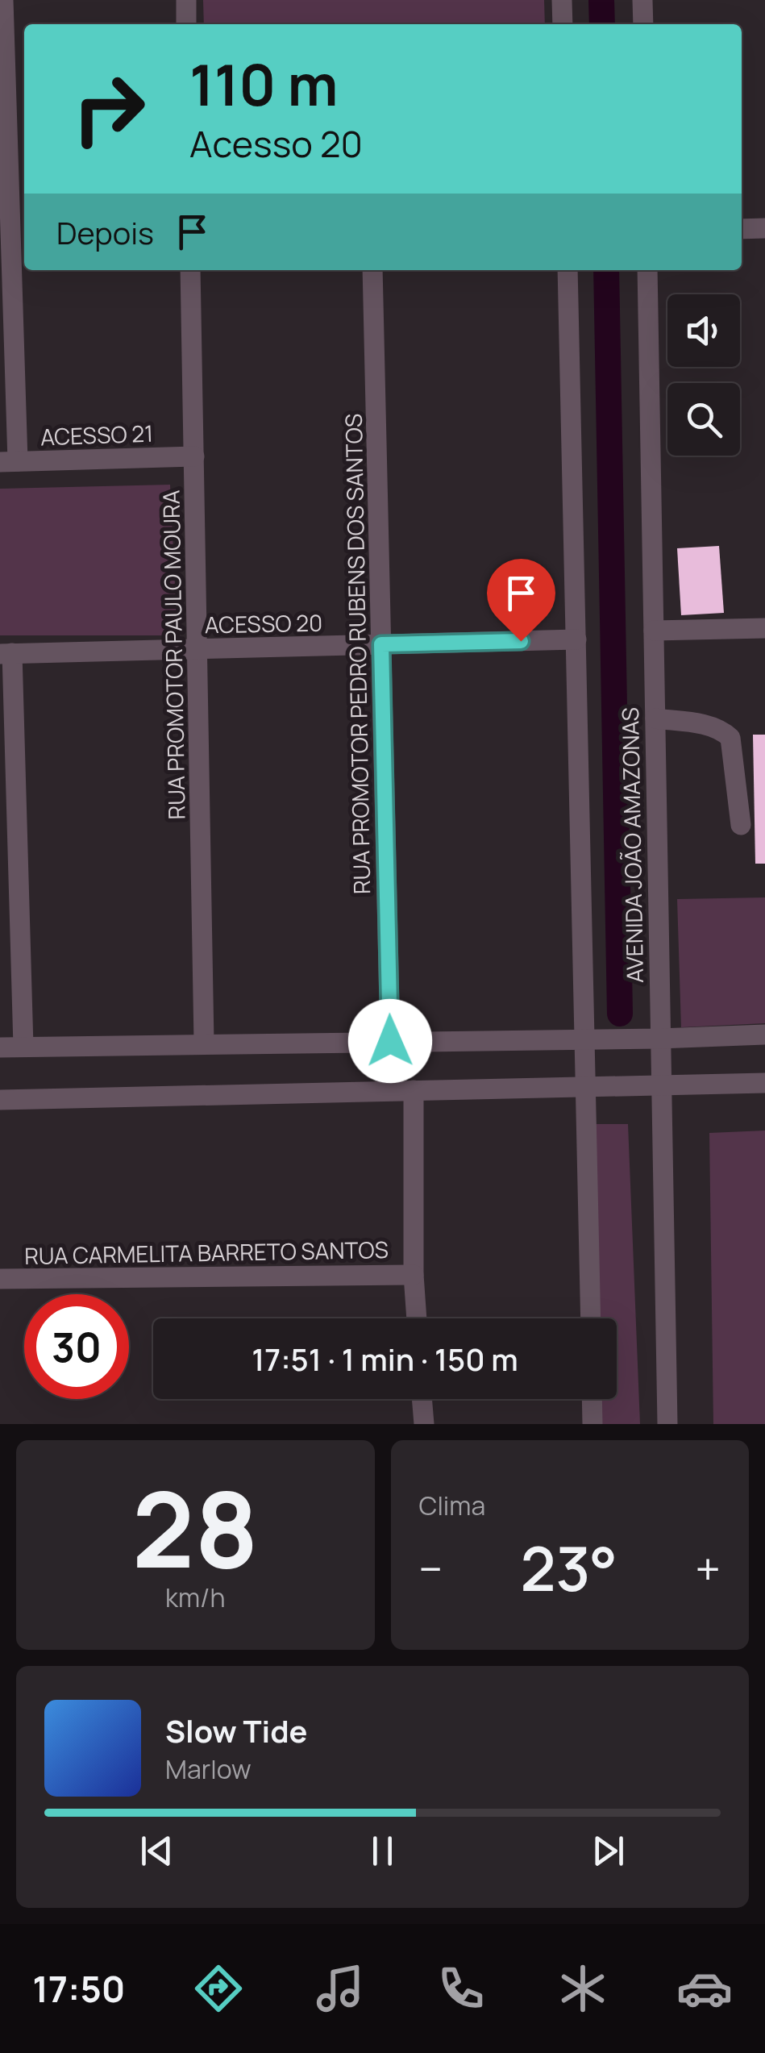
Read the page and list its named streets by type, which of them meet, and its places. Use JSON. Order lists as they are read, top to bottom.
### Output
{
  "streets": {
    "street": [
      "ACESSO 21",
      "ACESSO 20",
      "RUA PROMOTOR PEDRO RUBENS DOS SANTOS",
      "RUA PROMOTOR PAULO MOURA",
      "AVENIDA JOÃO AMAZONAS",
      "RUA CARMELITA BARRETO SANTOS"
    ]
  },
  "crossings": [
    ["ACESSO 21", "RUA PROMOTOR PAULO MOURA"],
    ["ACESSO 20", "RUA PROMOTOR PEDRO RUBENS DOS SANTOS"],
    ["ACESSO 20", "RUA PROMOTOR PAULO MOURA"]
  ],
  "page": {
    "turn": ["110 m", "Acesso 20"],
    "then": "Depois",
    "limit": "30",
    "trip": "17:51 · 1 min · 150 m",
    "tile": [
      ["28", "km/h"],
      "Clima"
    ],
    "heat": ["−", "23°", "+"],
    "song": ["Slow Tide", "Marlow"],
    "tabs": "17:50"
  }
}
